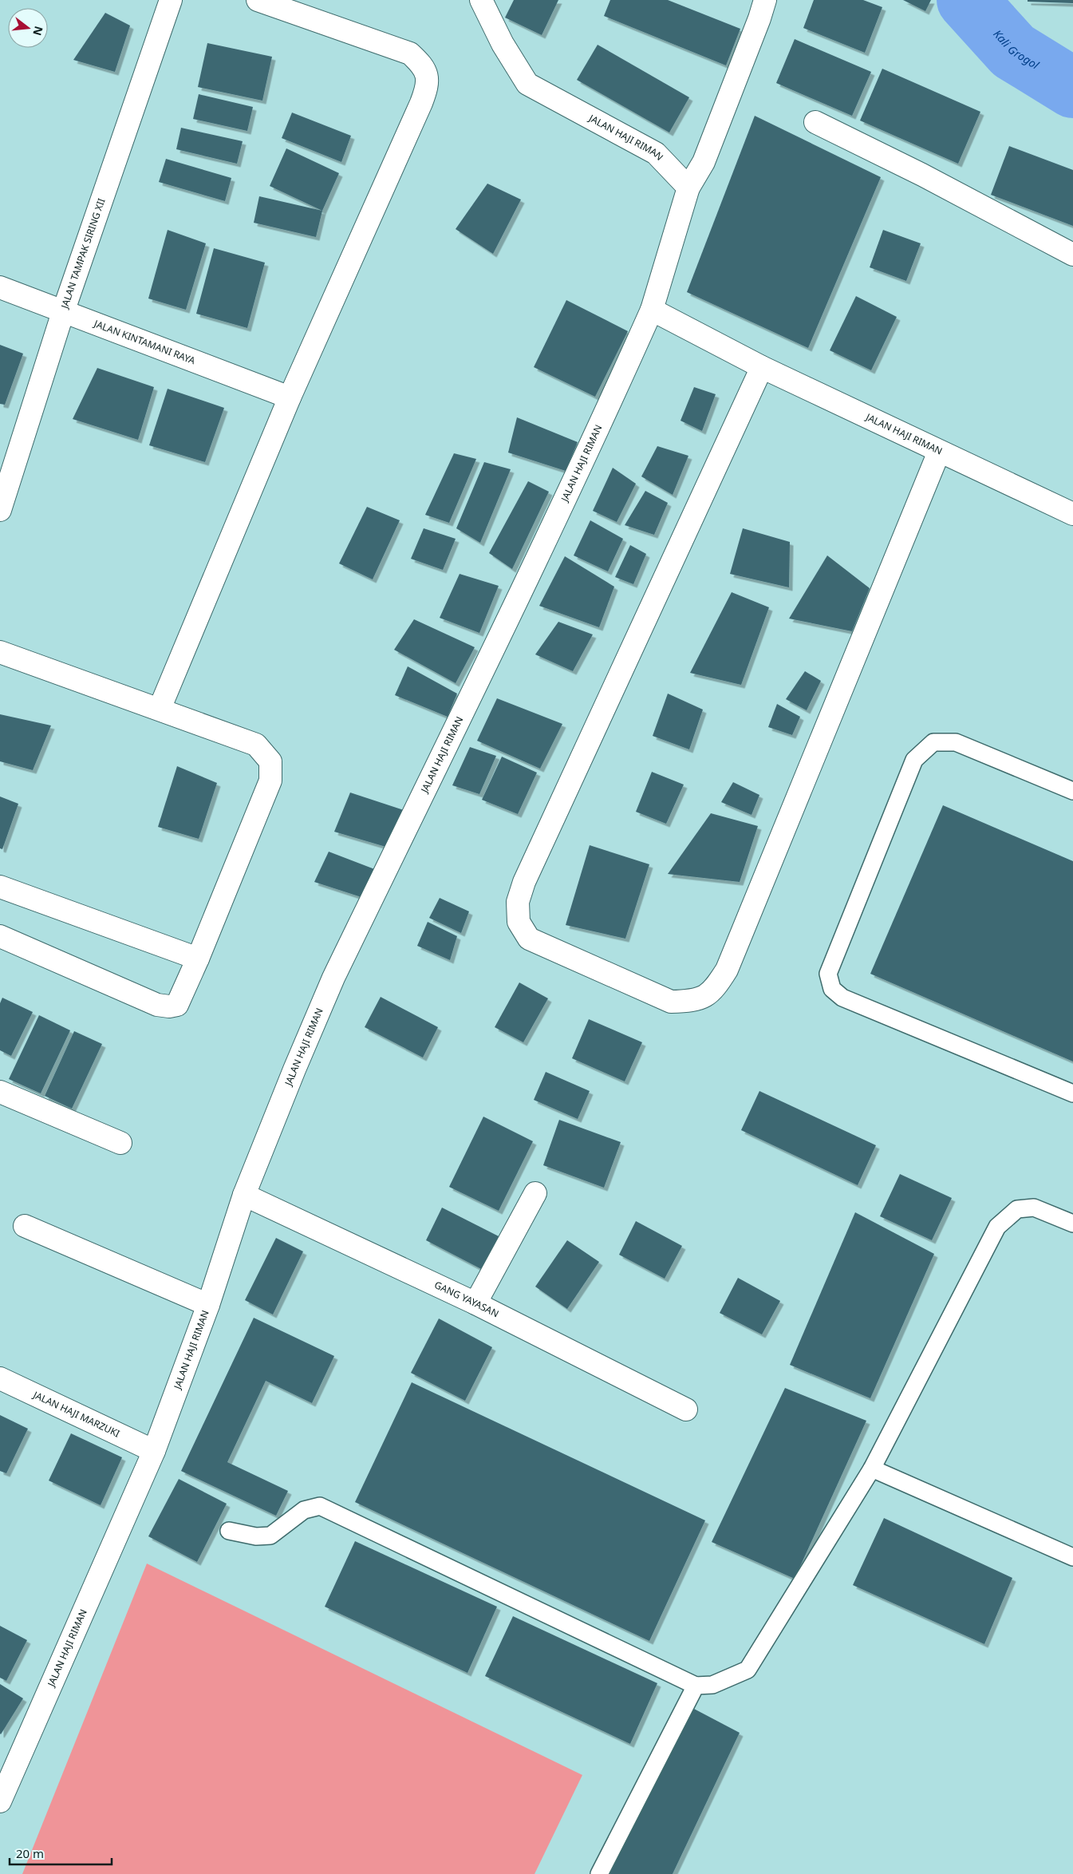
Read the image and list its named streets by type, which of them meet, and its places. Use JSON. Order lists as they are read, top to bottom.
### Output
{
  "streets": {
    "street": [
      "JALAN HAJI RIMAN",
      "JALAN TAMPAK SIRING XII",
      "JALAN KINTAMANI RAYA",
      "GANG YAYASAN",
      "JALAN HAJI MARZUKI"
    ]
  },
  "crossings": [
    ["JALAN HAJI RIMAN", "GANG YAYASAN"],
    ["JALAN HAJI RIMAN", "JALAN HAJI MARZUKI"],
    ["JALAN TAMPAK SIRING XII", "JALAN KINTAMANI RAYA"]
  ],
  "water": ["Kali Grogol"],
  "scale_bar": "20 m",
  "north": "right"
}
